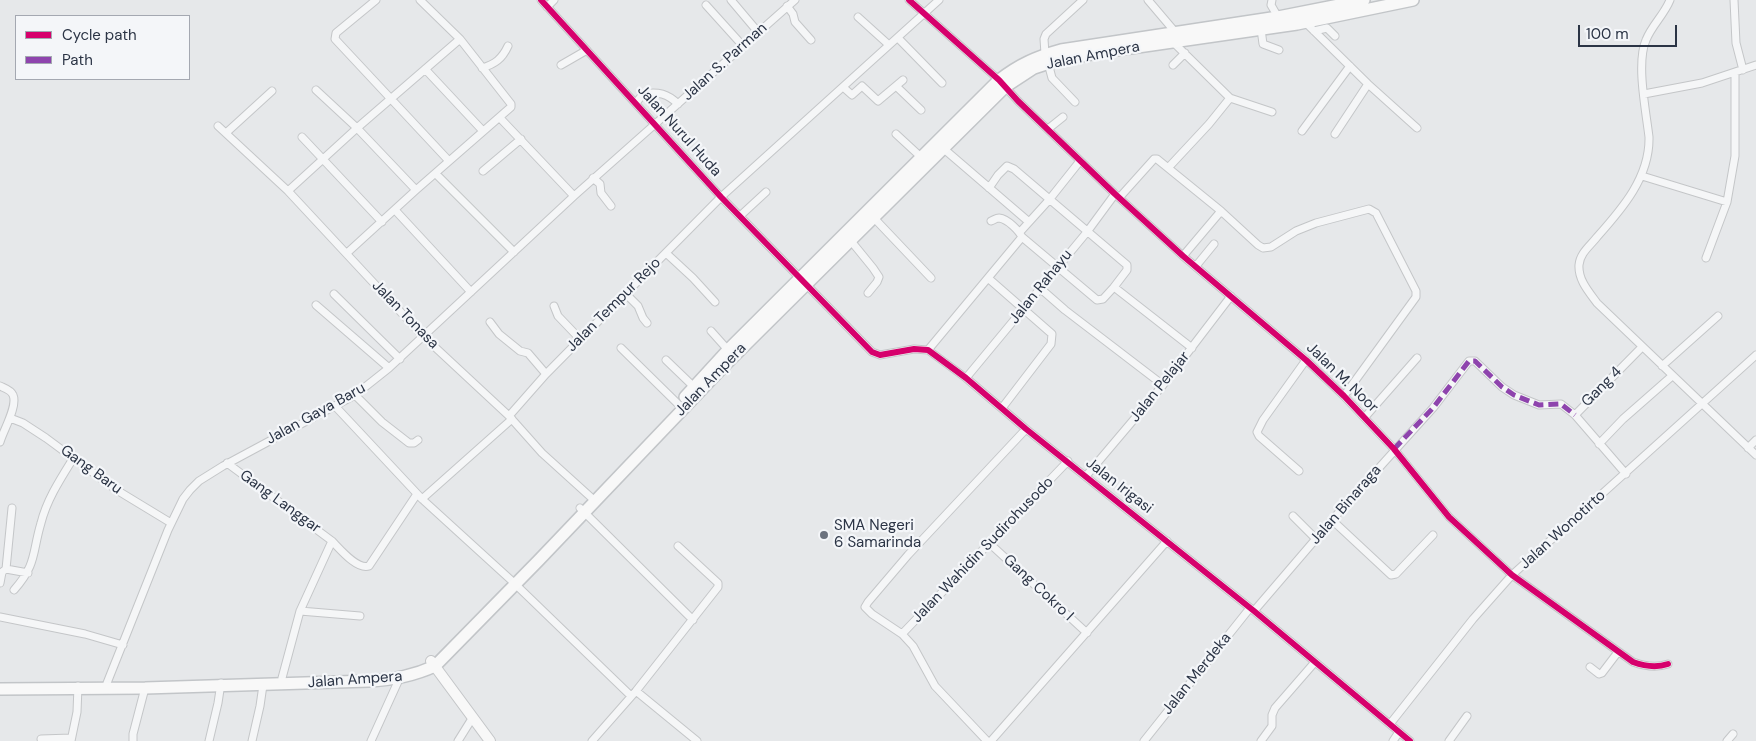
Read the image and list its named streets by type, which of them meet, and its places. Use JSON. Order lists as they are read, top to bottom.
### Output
{
  "streets": {
    "main road": ["Jalan Ampera"],
    "street": [
      "Jalan S. Parman",
      "Jalan Nurul Huda",
      "Jalan Rahayu",
      "Jalan Tempur Rejo",
      "Jalan Tonasa",
      "Jalan M. Noor",
      "Jalan Pelajar",
      "Gang 4",
      "Jalan Gaya Baru",
      "Gang Baru",
      "Jalan Irigasi",
      "Gang Langgar",
      "Jalan Binaraga",
      "Jalan Wonotirto",
      "Jalan Wahidin Sudirohusodo",
      "Gang Cokro I",
      "Jalan Merdeka"
    ]
  },
  "crossings": [
    ["Jalan Ampera", "Jalan Nurul Huda"],
    ["Jalan Ampera", "Jalan Tonasa"],
    ["Jalan Ampera", "Jalan M. Noor"],
    ["Jalan Ampera", "Jalan Gaya Baru"],
    ["Jalan S. Parman", "Jalan Nurul Huda"],
    ["Jalan S. Parman", "Jalan Gaya Baru"],
    ["Jalan Nurul Huda", "Jalan Tempur Rejo"],
    ["Jalan Nurul Huda", "Jalan Gaya Baru"],
    ["Jalan Rahayu", "Jalan M. Noor"],
    ["Jalan Rahayu", "Jalan Irigasi"],
    ["Jalan Tempur Rejo", "Jalan Tonasa"],
    ["Jalan Tempur Rejo", "Jalan M. Noor"],
    ["Jalan Tempur Rejo", "Gang Langgar"],
    ["Jalan Tonasa", "Jalan Gaya Baru"],
    ["Jalan M. Noor", "Jalan Pelajar"],
    ["Jalan M. Noor", "Jalan Binaraga"],
    ["Jalan M. Noor", "Jalan Wonotirto"],
    ["Jalan Pelajar", "Jalan Irigasi"],
    ["Gang 4", "Jalan Binaraga"],
    ["Gang 4", "Jalan Wonotirto"],
    ["Jalan Gaya Baru", "Gang Baru"],
    ["Jalan Gaya Baru", "Gang Langgar"],
    ["Jalan Irigasi", "Jalan Binaraga"],
    ["Jalan Irigasi", "Jalan Wonotirto"],
    ["Jalan Irigasi", "Jalan Wahidin Sudirohusodo"],
    ["Jalan Irigasi", "Jalan Merdeka"],
    ["Jalan Binaraga", "Jalan Merdeka"],
    ["Jalan Wahidin Sudirohusodo", "Gang Cokro I"]
  ],
  "places": ["SMA Negeri 6 Samarinda"],
  "legend": ["Cycle path", "Path"],
  "scale_bar": "100 m"
}
